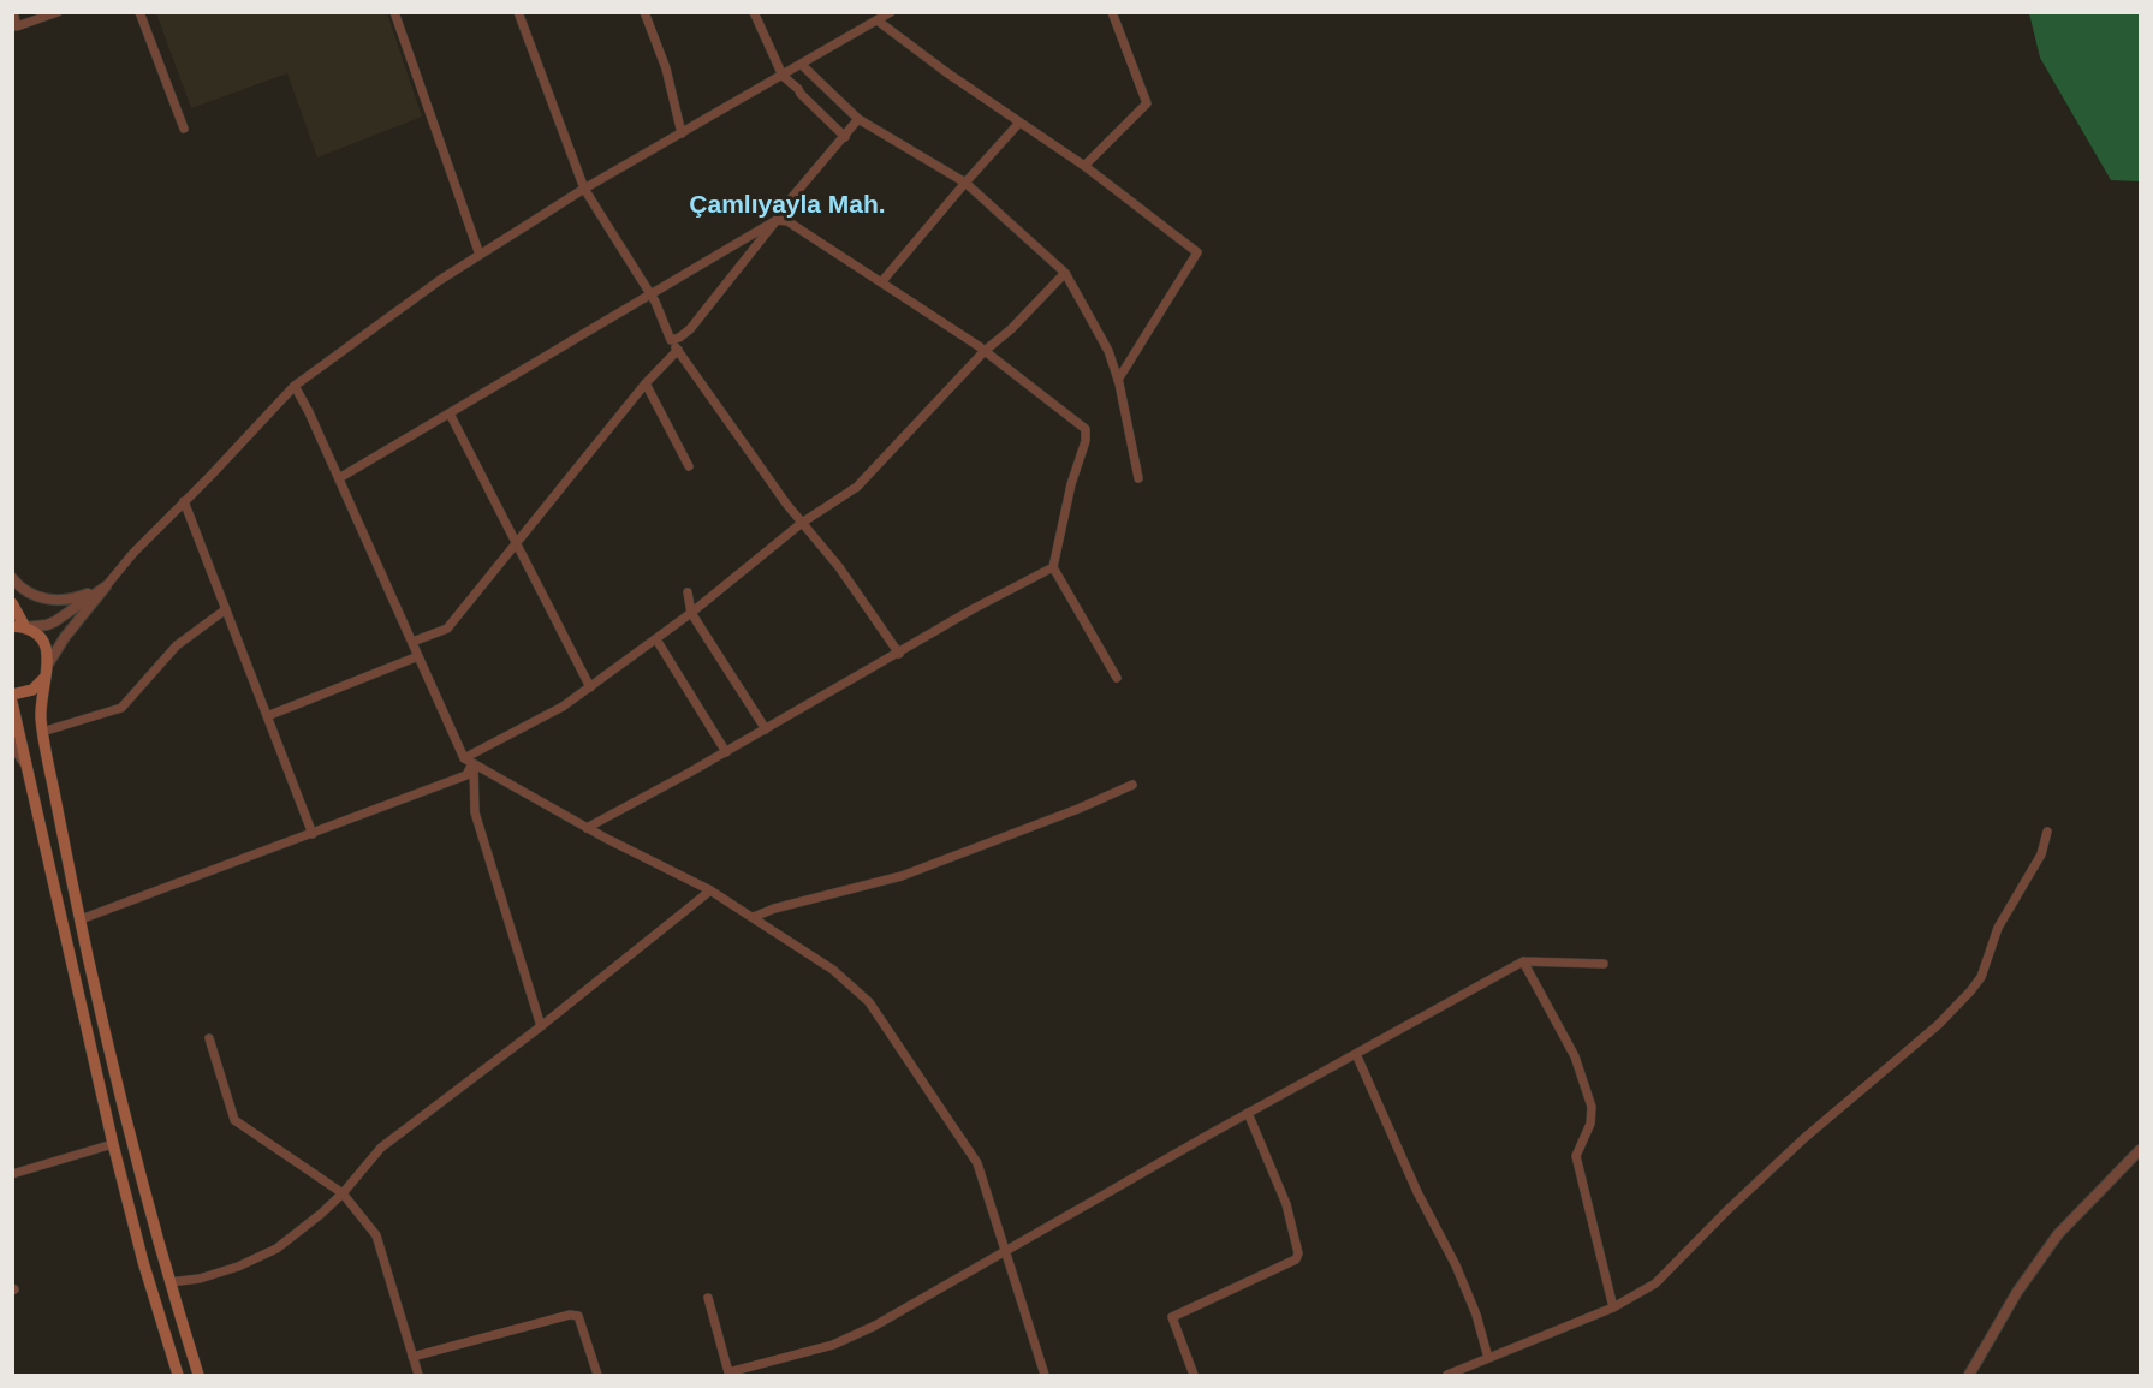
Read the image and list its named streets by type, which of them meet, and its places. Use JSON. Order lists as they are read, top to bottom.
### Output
{
  "districts": ["Çamlıyayla Mah."]
}
